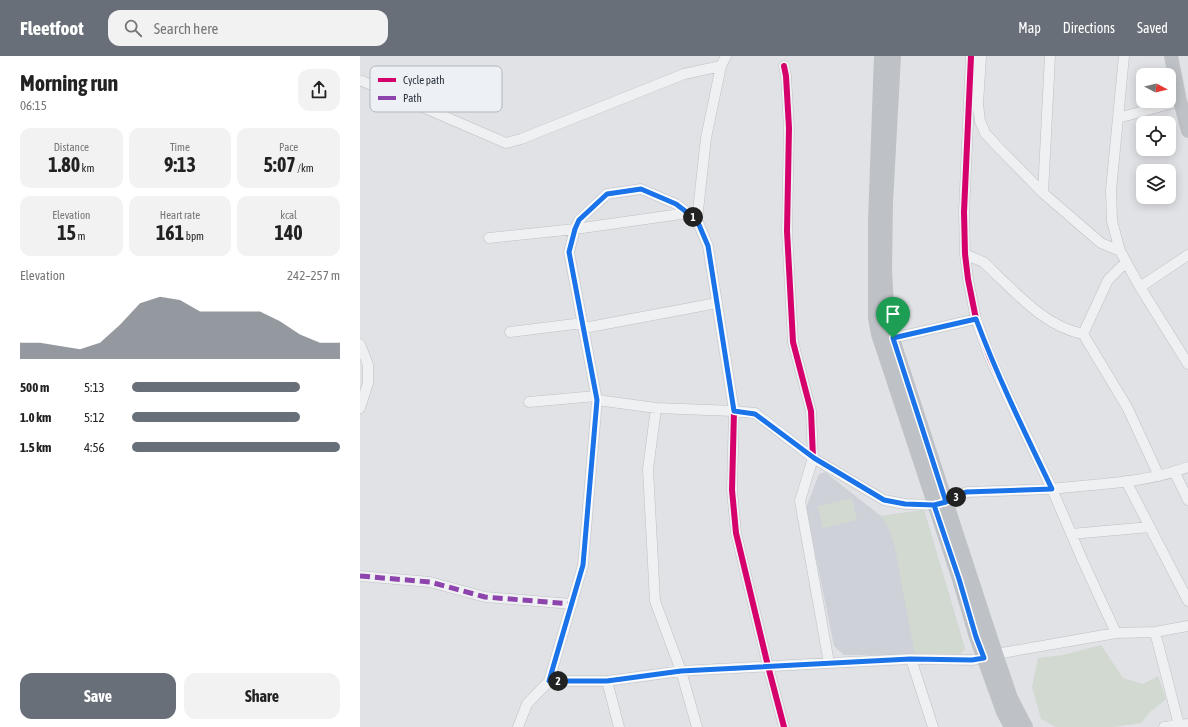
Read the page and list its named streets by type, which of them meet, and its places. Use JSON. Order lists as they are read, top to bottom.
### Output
{
  "legend": ["Cycle path", "Path"],
  "north": "right",
  "page": {
    "header": "Fleetfoot",
    "search": "Search here",
    "nav": ["Map", "Directions", "Saved"],
    "heading": ["Morning run", "06:15"],
    "stats": [
      ["Distance", "1.80 km"],
      ["Time", "9:13"],
      ["Pace", "5:07 /km"],
      ["Elevation", "15 m"],
      ["Heart rate", "161 bpm"],
      ["kcal", "140"]
    ],
    "pins": ["1", "3", "2"],
    "chart": ["Elevation", "242–257 m"],
    "list": [
      {
        "name": "500 m",
        "note": "5:13"
      },
      {
        "name": "1.0 km",
        "note": "5:12"
      },
      {
        "name": "1.5 km",
        "note": "4:56"
      }
    ],
    "buttons": ["Save", "Share"]
  }
}
